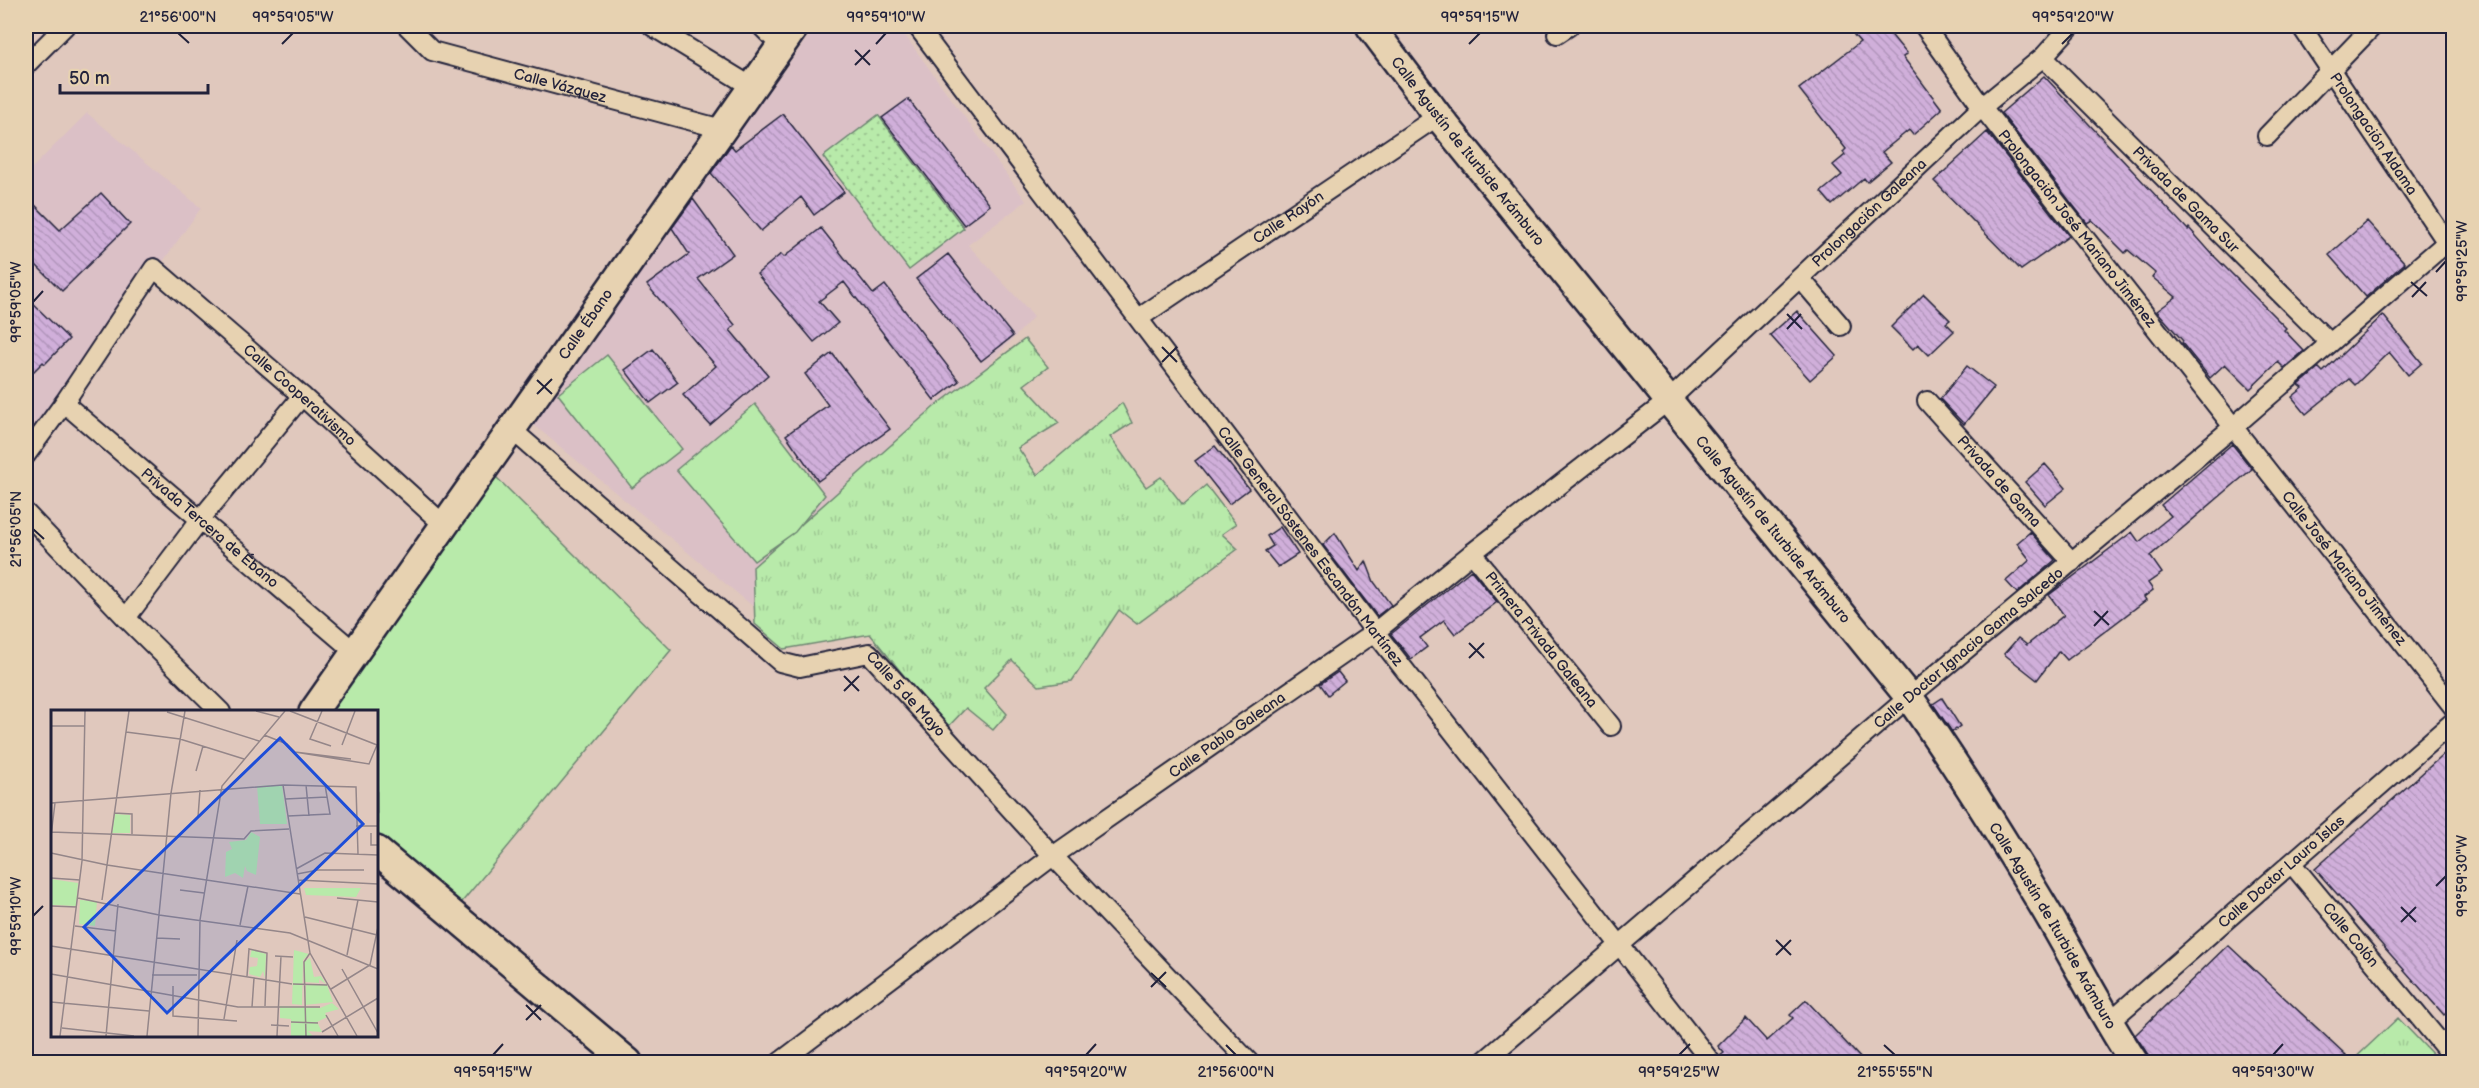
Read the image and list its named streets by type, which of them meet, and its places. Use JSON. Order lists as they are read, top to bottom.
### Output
{
  "streets": {
    "street": [
      "Calle Vázquez",
      "Prolongación Aldama",
      "Calle Agustín de Iturbide Arámburo",
      "Privada de Gama Sur",
      "Prolongación Galeana",
      "Calle Rayón",
      "Prolongación José Mariano Jiménez",
      "Calle Ébano",
      "Calle Cooperativismo",
      "Privada de Gama",
      "Privada Tercera de Ébano",
      "Calle General Sóstenes Escandón Martínez",
      "Calle José Mariano Jiménez",
      "Primera Privada Galeana",
      "Calle Doctor Ignacio Gama Salcedo",
      "Calle 5 de Mayo",
      "Calle Pablo Galeana",
      "Calle Doctor Lauro Islas",
      "Calle Colón"
    ]
  },
  "crossings": [
    ["Calle Vázquez", "Calle Ébano"],
    ["Prolongación Aldama", "Calle Doctor Ignacio Gama Salcedo"],
    ["Calle Agustín de Iturbide Arámburo", "Prolongación Galeana"],
    ["Calle Agustín de Iturbide Arámburo", "Calle Rayón"],
    ["Calle Agustín de Iturbide Arámburo", "Calle Doctor Ignacio Gama Salcedo"],
    ["Calle Agustín de Iturbide Arámburo", "Calle Pablo Galeana"],
    ["Calle Agustín de Iturbide Arámburo", "Calle Doctor Lauro Islas"],
    ["Privada de Gama Sur", "Prolongación Galeana"],
    ["Privada de Gama Sur", "Calle Doctor Ignacio Gama Salcedo"],
    ["Prolongación Galeana", "Prolongación José Mariano Jiménez"],
    ["Prolongación Galeana", "Calle Pablo Galeana"],
    ["Calle Rayón", "Calle General Sóstenes Escandón Martínez"],
    ["Prolongación José Mariano Jiménez", "Calle José Mariano Jiménez"],
    ["Prolongación José Mariano Jiménez", "Calle Doctor Ignacio Gama Salcedo"],
    ["Calle Ébano", "Calle Cooperativismo"],
    ["Calle Ébano", "Privada Tercera de Ébano"],
    ["Calle Ébano", "Calle 5 de Mayo"],
    ["Calle Cooperativismo", "Privada Tercera de Ébano"],
    ["Privada de Gama", "Calle Doctor Ignacio Gama Salcedo"],
    ["Calle General Sóstenes Escandón Martínez", "Calle Doctor Ignacio Gama Salcedo"],
    ["Calle General Sóstenes Escandón Martínez", "Calle Pablo Galeana"],
    ["Calle José Mariano Jiménez", "Calle Doctor Ignacio Gama Salcedo"],
    ["Primera Privada Galeana", "Calle Pablo Galeana"],
    ["Calle 5 de Mayo", "Calle Pablo Galeana"],
    ["Calle Doctor Lauro Islas", "Calle Colón"]
  ],
  "scale_bar": "50 m",
  "coordinates": [
    "21°56'00\"N",
    "99°59'05\"W",
    "99°59'10\"W",
    "99°59'15\"W",
    "99°59'20\"W",
    "99°59'25\"W",
    "21°56'05\"N",
    "99°59'30\"W",
    "21°55'55\"N"
  ]
}
